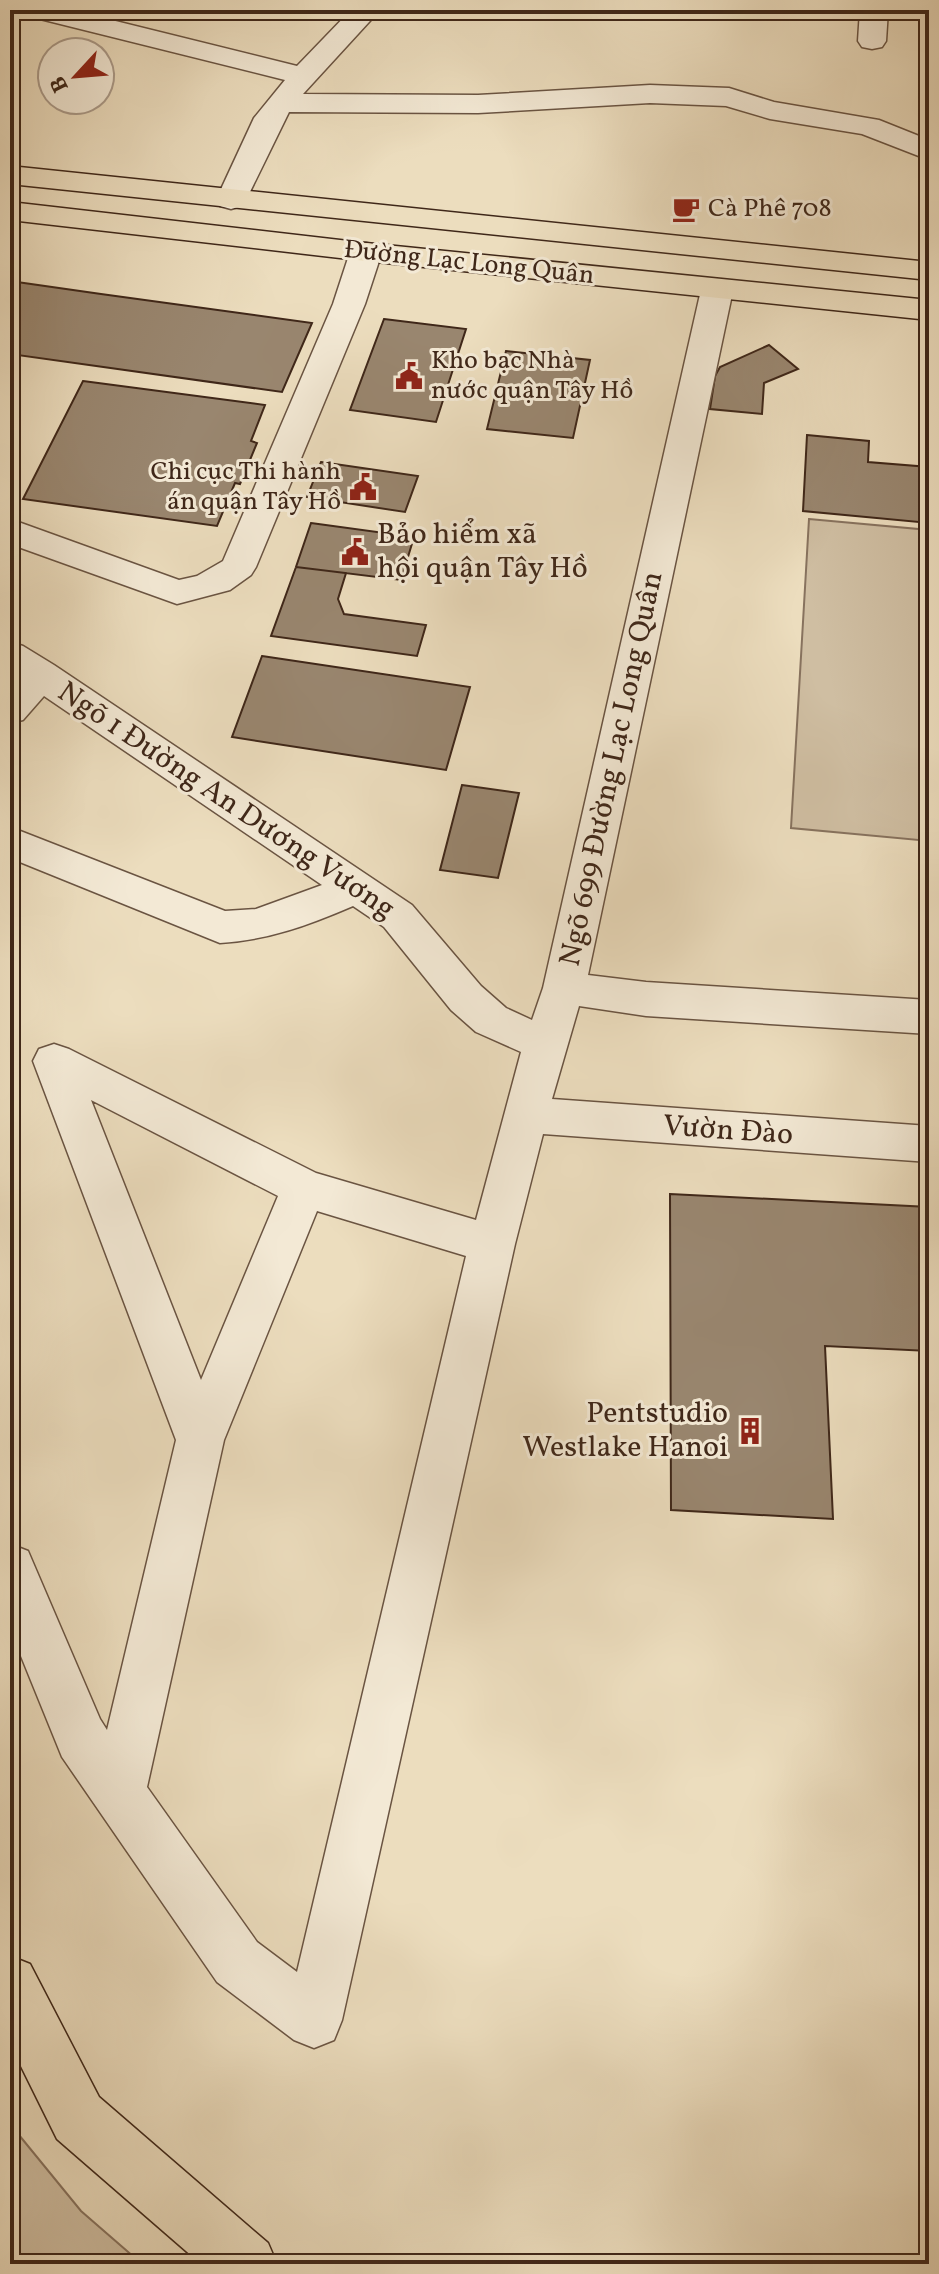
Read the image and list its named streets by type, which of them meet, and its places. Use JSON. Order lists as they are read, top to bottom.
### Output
{
  "streets": {
    "main road": ["Đường Lạc Long Quân"],
    "street": ["Ngõ 699 Đường Lạc Long Quân", "Ngõ 1 Đường An Dương Vương", "Vườn Đào"]
  },
  "crossings": [
    ["Đường Lạc Long Quân", "Ngõ 699 Đường Lạc Long Quân"],
    ["Ngõ 699 Đường Lạc Long Quân", "Ngõ 1 Đường An Dương Vương"],
    ["Ngõ 699 Đường Lạc Long Quân", "Vườn Đào"]
  ],
  "places": {
    "cafe": ["Cà Phê 708"],
    "public building": ["Kho bạc Nhà nước quận Tây Hồ", "Chi cục Thi hành án quận Tây Hồ", "Bảo hiểm xã hội quận Tây Hồ"],
    "building": ["Pentstudio Westlake Hanoi"]
  },
  "north": "bottom left"
}
